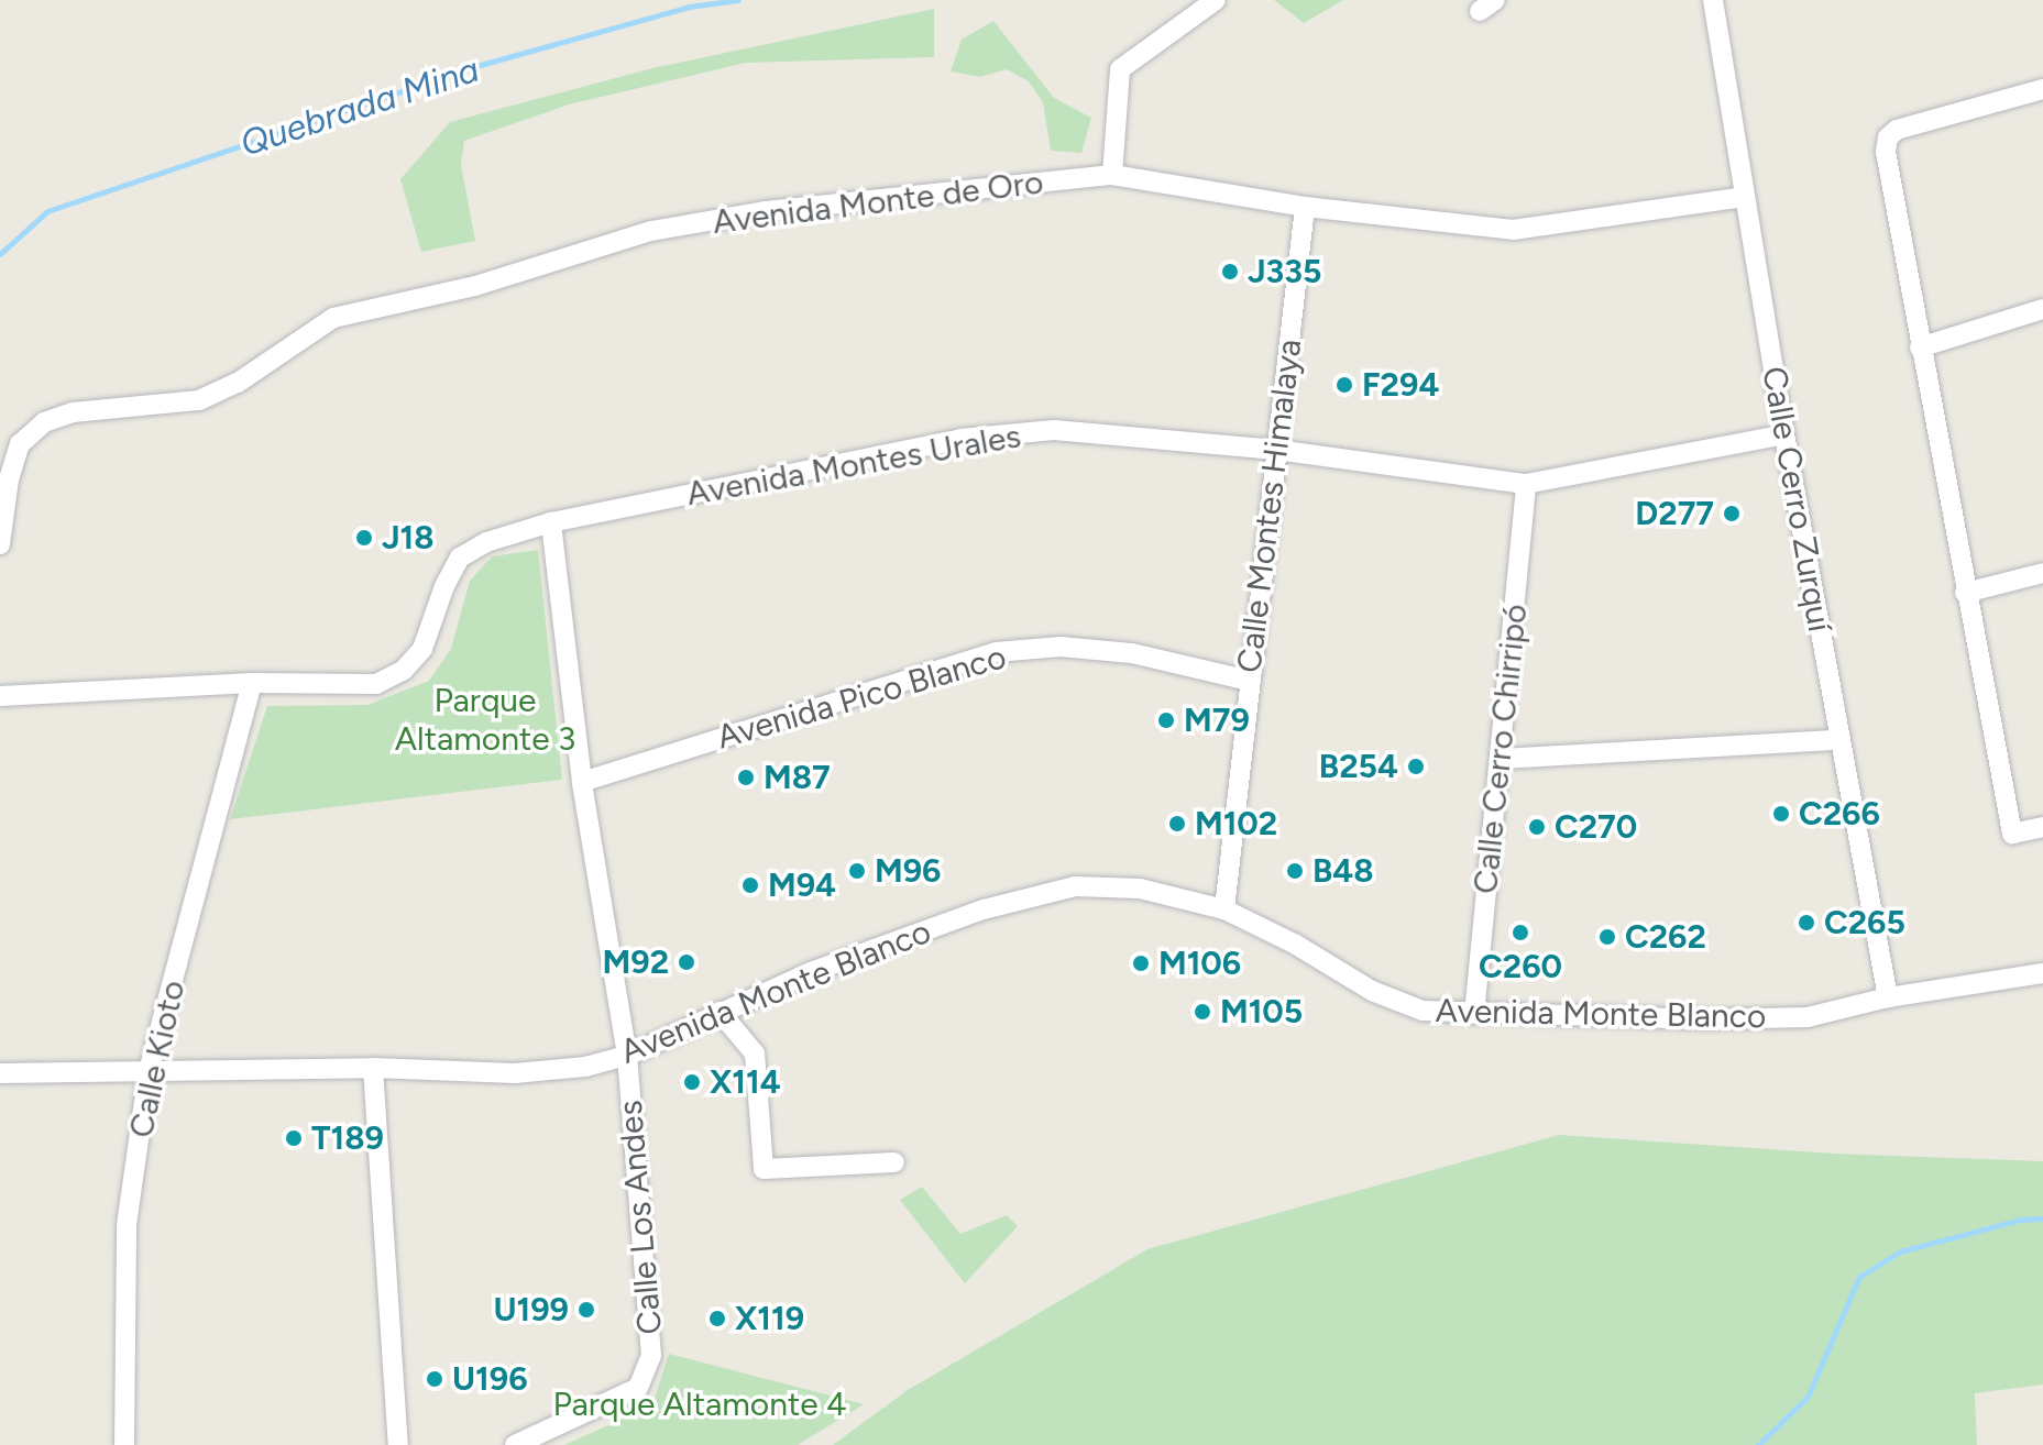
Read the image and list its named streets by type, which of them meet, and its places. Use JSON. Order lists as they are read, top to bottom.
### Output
{
  "streets": {
    "street": [
      "Avenida Monte de Oro",
      "Avenida Montes Urales",
      "Calle Cerro Zurquí",
      "Calle Montes Himalaya",
      "Avenida Pico Blanco",
      "Calle Cerro Chirripó",
      "Avenida Monte Blanco",
      "Calle Kioto",
      "Calle Los Andes"
    ]
  },
  "crossings": [
    ["Avenida Monte de Oro", "Calle Cerro Zurquí"],
    ["Avenida Monte de Oro", "Calle Montes Himalaya"],
    ["Avenida Montes Urales", "Calle Cerro Zurquí"],
    ["Avenida Montes Urales", "Calle Montes Himalaya"],
    ["Avenida Montes Urales", "Calle Cerro Chirripó"],
    ["Avenida Montes Urales", "Calle Kioto"],
    ["Avenida Montes Urales", "Calle Los Andes"],
    ["Calle Cerro Zurquí", "Avenida Monte Blanco"],
    ["Calle Montes Himalaya", "Avenida Pico Blanco"],
    ["Calle Montes Himalaya", "Avenida Monte Blanco"],
    ["Avenida Pico Blanco", "Calle Los Andes"],
    ["Calle Cerro Chirripó", "Avenida Monte Blanco"],
    ["Avenida Monte Blanco", "Calle Kioto"],
    ["Avenida Monte Blanco", "Calle Los Andes"]
  ],
  "water": ["Quebrada Mina"],
  "parks": ["Parque Altamonte 3", "Parque Altamonte 4"],
  "places": [
    "J335",
    "F294",
    "D277",
    "J18",
    "M79",
    "B254",
    "M87",
    "C266",
    "M102",
    "C270",
    "M96",
    "B48",
    "M94",
    "C265",
    "C260",
    "C262",
    "M92",
    "M106",
    "M105",
    "X114",
    "T189",
    "U199",
    "X119",
    "U196"
  ]
}
